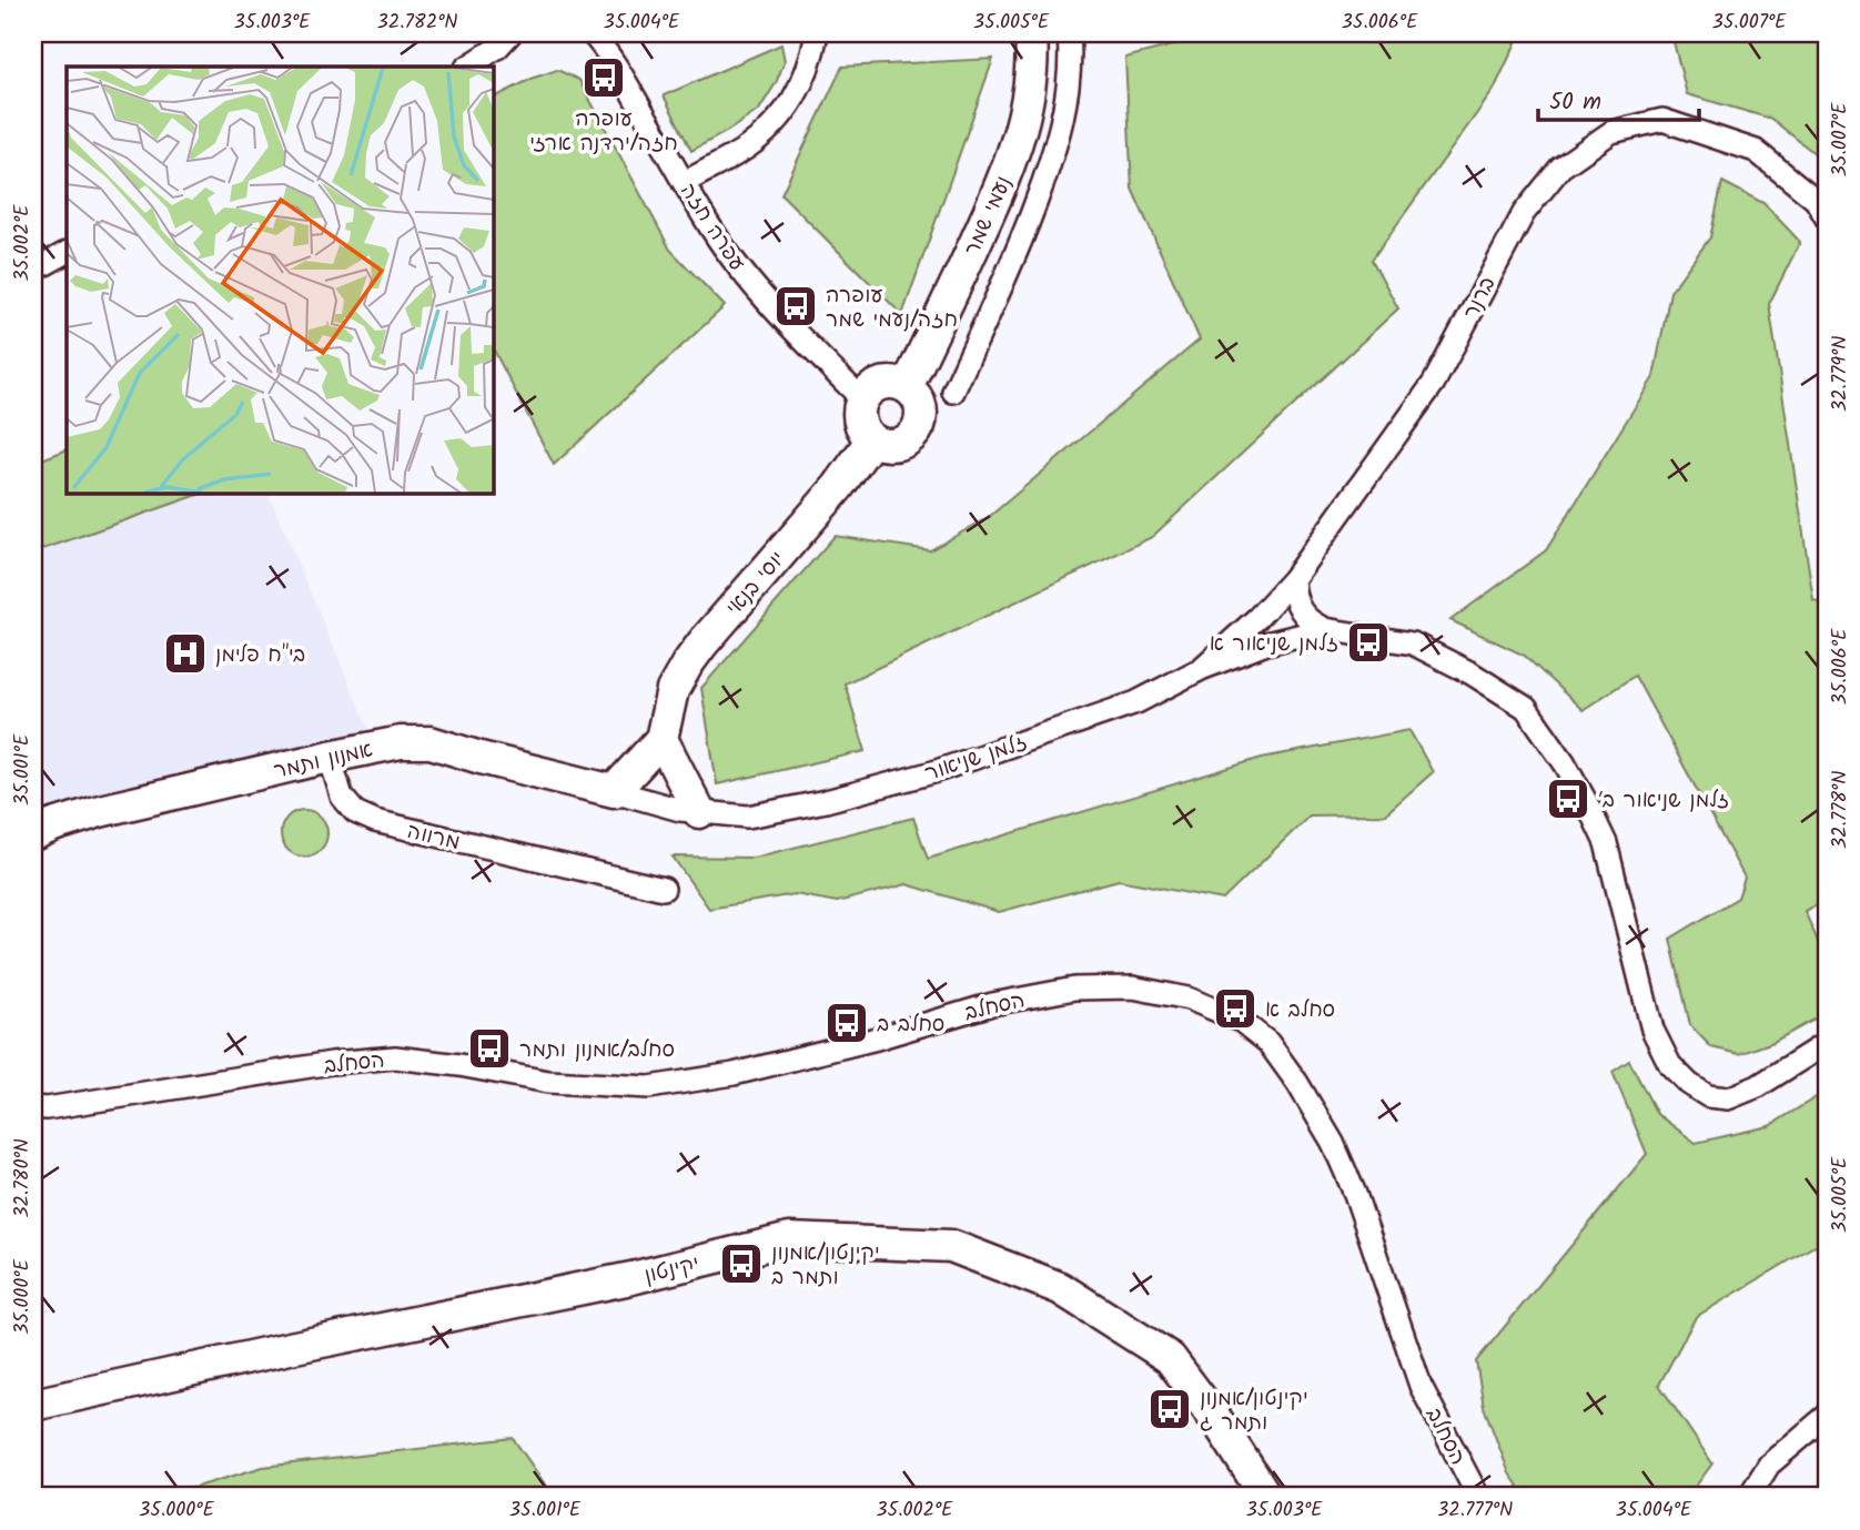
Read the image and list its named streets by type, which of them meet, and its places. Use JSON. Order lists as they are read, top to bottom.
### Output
{
  "streets": {
    "street": [
      "נעמי שמר",
      "עפרה חזה",
      "ברנר",
      "יוסי בנאי",
      "זלמן שניאור",
      "אמנון ותמר",
      "מרווה",
      "הסחלב",
      "יקינטון"
    ]
  },
  "crossings": [
    ["נעמי שמר", "עפרה חזה"],
    ["נעמי שמר", "יוסי בנאי"],
    ["עפרה חזה", "יוסי בנאי"],
    ["ברנר", "זלמן שניאור"],
    ["יוסי בנאי", "זלמן שניאור"],
    ["יוסי בנאי", "אמנון ותמר"],
    ["זלמן שניאור", "אמנון ותמר"],
    ["אמנון ותמר", "מרווה"]
  ],
  "places": {
    "bus stop": [
      "עופרה חזה/ירדנה ארזי",
      "עופרה חזה/נעמי שמר",
      "זלמן שניאור א",
      "זלמן שניאור ב׳",
      "סחלב א",
      "סחלב ב",
      "סחלב/אמנון ותמר",
      "יקינטון/אמנון ותמר ב",
      "יקינטון/אמנון ותמר ג"
    ],
    "hospital": ["בי\"ח פלימן"]
  },
  "scale_bar": "50 m",
  "coordinates": [
    "35.003°E",
    "32.782°N",
    "35.004°E",
    "35.005°E",
    "35.006°E",
    "35.007°E",
    "35.002°E",
    "32.779°N",
    "35.001°E",
    "32.778°N",
    "32.780°N",
    "35.000°E",
    "32.777°N"
  ]
}
